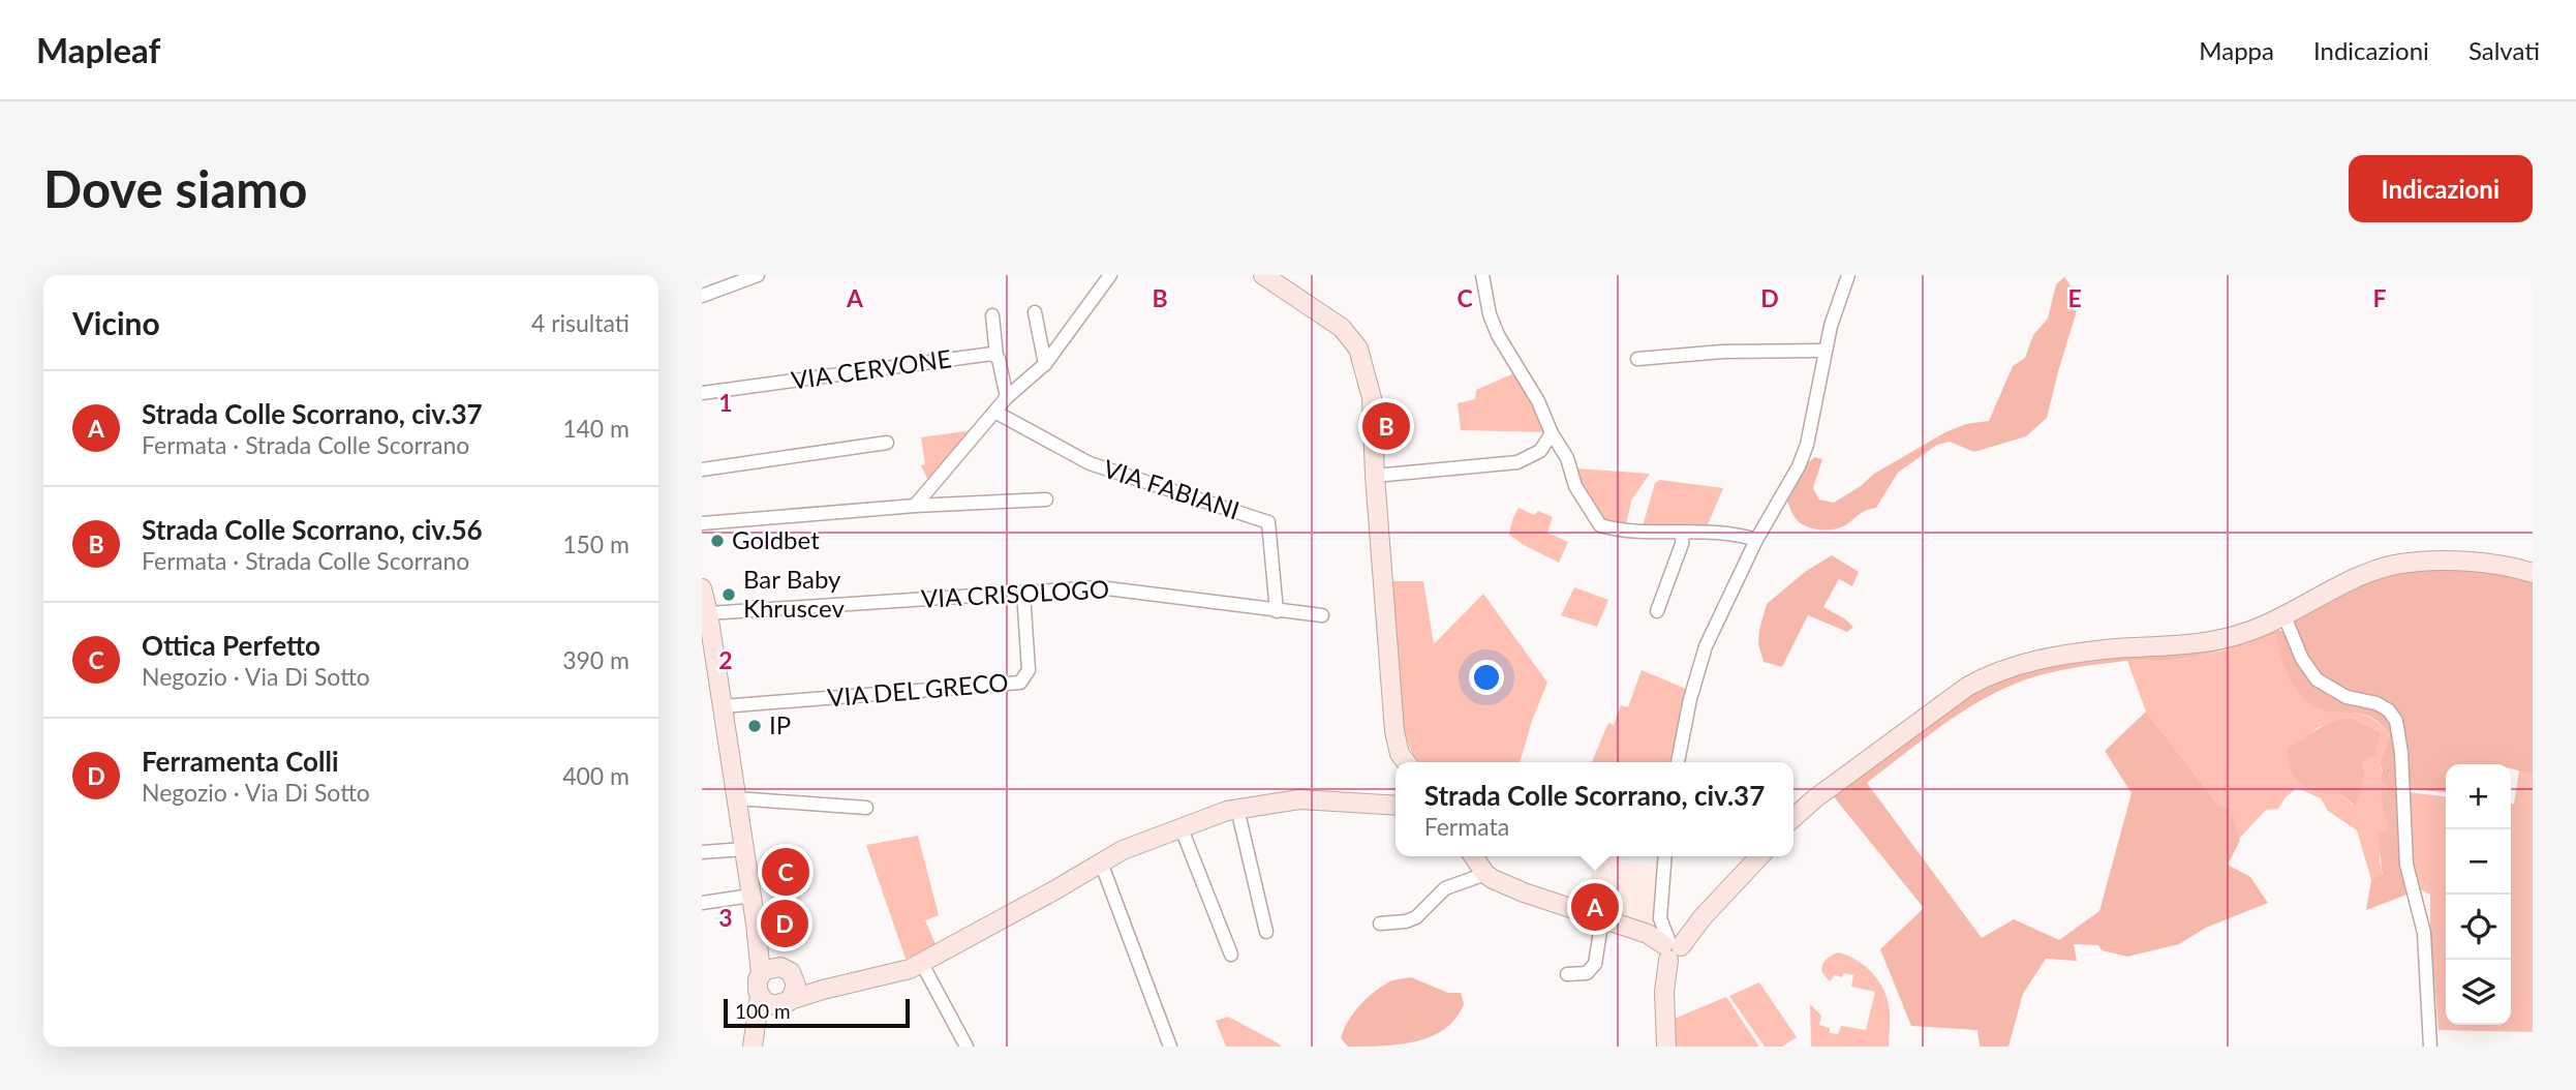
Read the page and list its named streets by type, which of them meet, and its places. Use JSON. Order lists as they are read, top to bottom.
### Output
{
  "streets": {
    "street": [
      "VIA CERVONE",
      "VIA FABIANI",
      "VIA CRISOLOGO",
      "VIA DEL GRECO"
    ]
  },
  "crossings": [
    ["VIA FABIANI", "VIA CRISOLOGO"],
    ["VIA CRISOLOGO", "VIA DEL GRECO"]
  ],
  "places": ["Goldbet", "Bar Baby Khruscev", "IP"],
  "scale_bar": "100 m",
  "page": {
    "header": "Mapleaf",
    "nav": ["Mappa", "Indicazioni", "Salvati"],
    "buttons": "Indicazioni",
    "title": "Dove siamo",
    "heading": ["Vicino", "4 risultati"],
    "list": [
      {
        "mark": "A",
        "name": "Strada Colle Scorrano, civ.37",
        "note": "Fermata · Strada Colle Scorrano",
        "value": "140 m"
      },
      {
        "mark": "B",
        "name": "Strada Colle Scorrano, civ.56",
        "note": "Fermata · Strada Colle Scorrano",
        "value": "150 m"
      },
      {
        "mark": "C",
        "name": "Ottica Perfetto",
        "note": "Negozio · Via Di Sotto",
        "value": "390 m"
      },
      {
        "mark": "D",
        "name": "Ferramenta Colli",
        "note": "Negozio · Via Di Sotto",
        "value": "400 m"
      }
    ],
    "pins": [
      "B",
      "C",
      "A",
      "D"
    ],
    "popup": ["Strada Colle Scorrano, civ.37", "Fermata"],
    "map_buttons": ["+", "−"],
    "scale": "100 m"
  },
  "grid": {
    "columns": [
      "A",
      "B",
      "C",
      "D",
      "E",
      "F"
    ],
    "rows": ["1", "2", "3"]
  }
}
